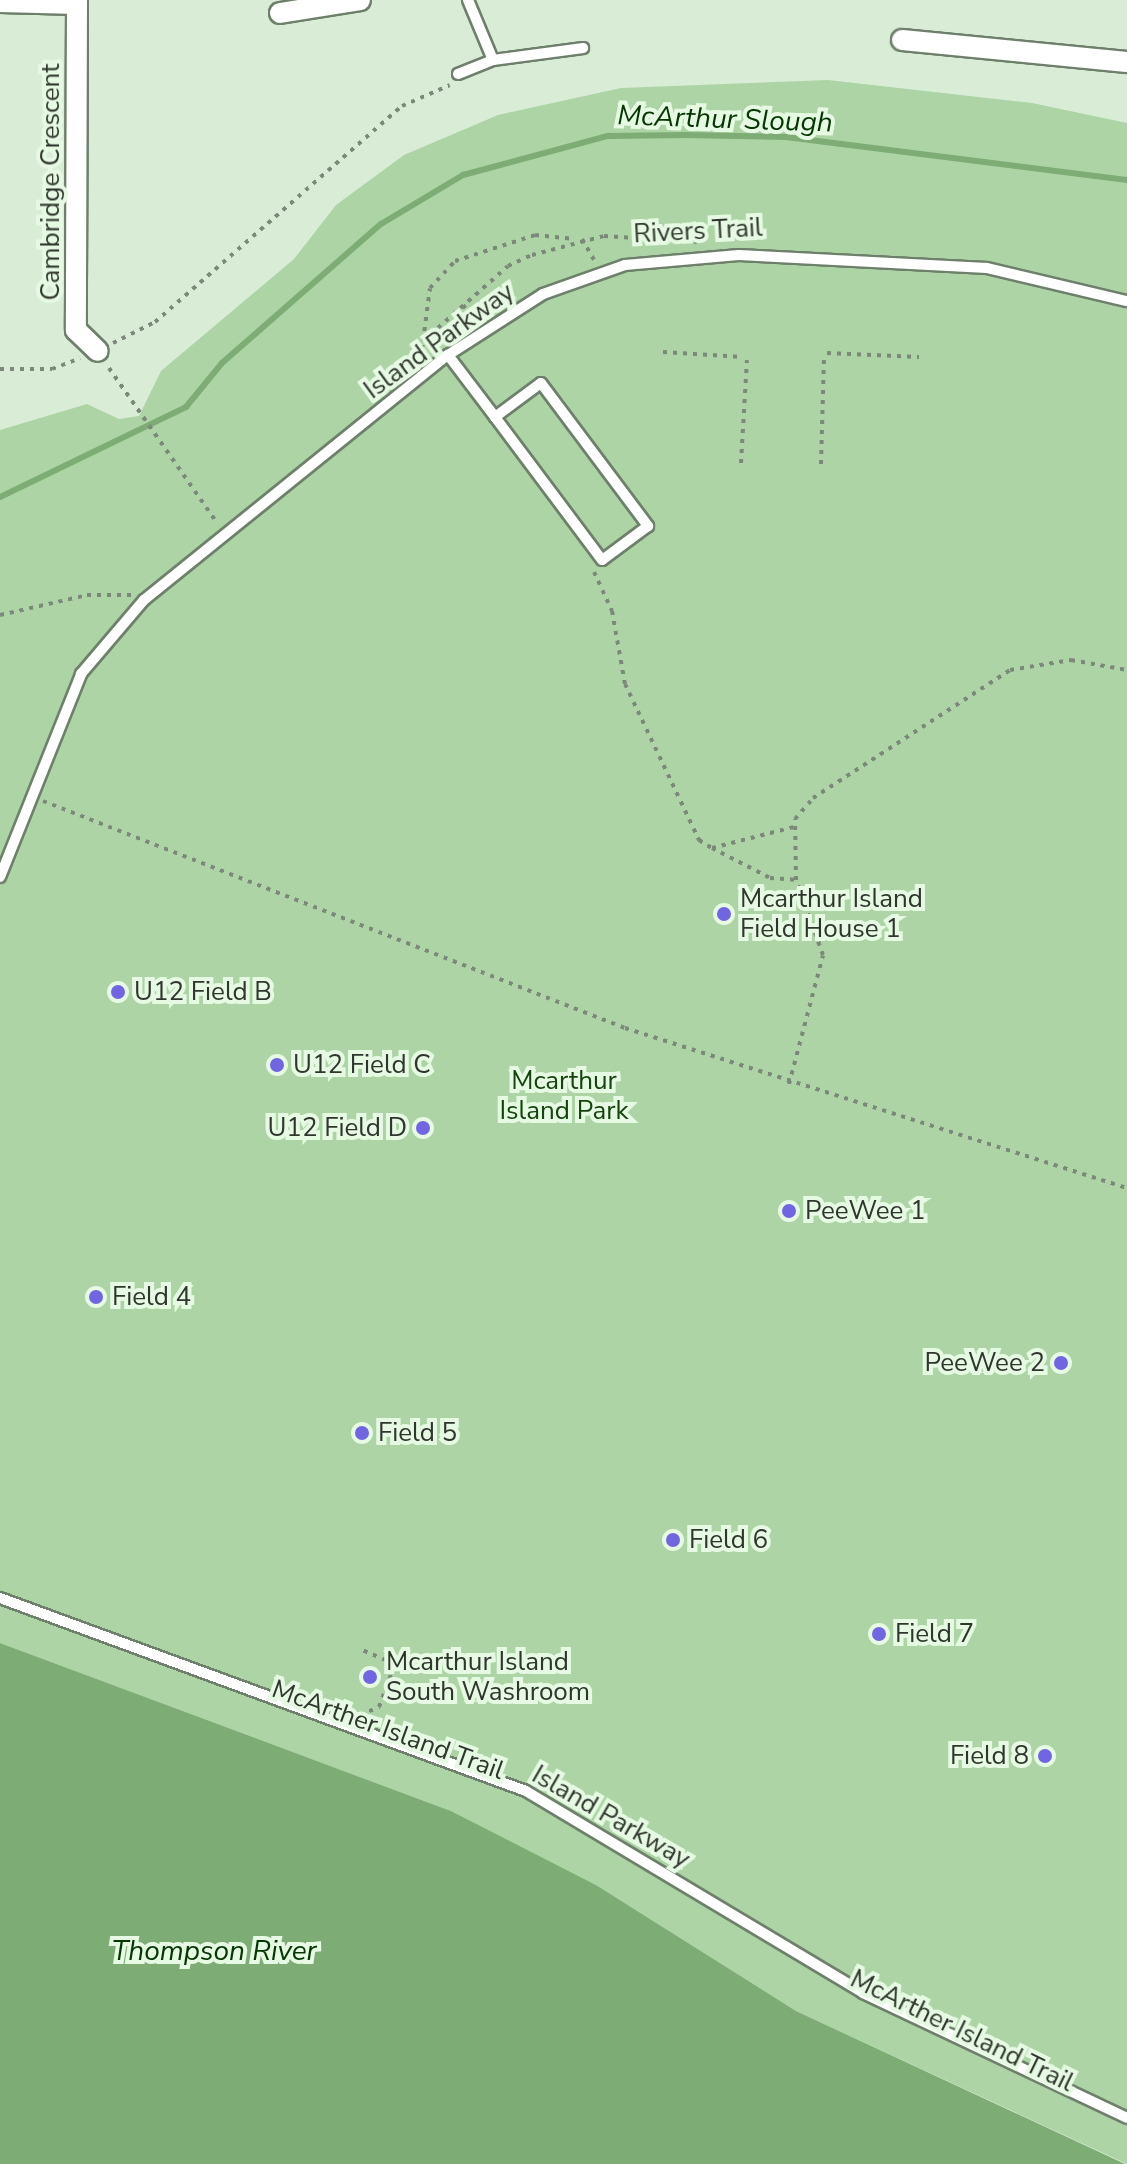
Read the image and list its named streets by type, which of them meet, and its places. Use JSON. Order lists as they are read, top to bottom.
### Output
{
  "streets": {
    "street": ["Cambridge Crescent"],
    "lane": ["Island Parkway"],
    "path": ["Rivers Trail"]
  },
  "water": ["McArthur Slough", "Thompson River"],
  "parks": ["Mcarthur Island Park"],
  "places": [
    "Mcarthur Island Field House 1",
    "U12 Field B",
    "U12 Field C",
    "U12 Field D",
    "PeeWee 1",
    "Field 4",
    "PeeWee 2",
    "Field 5",
    "Field 6",
    "Field 7",
    "Mcarthur Island South Washroom",
    "Field 8"
  ]
}
